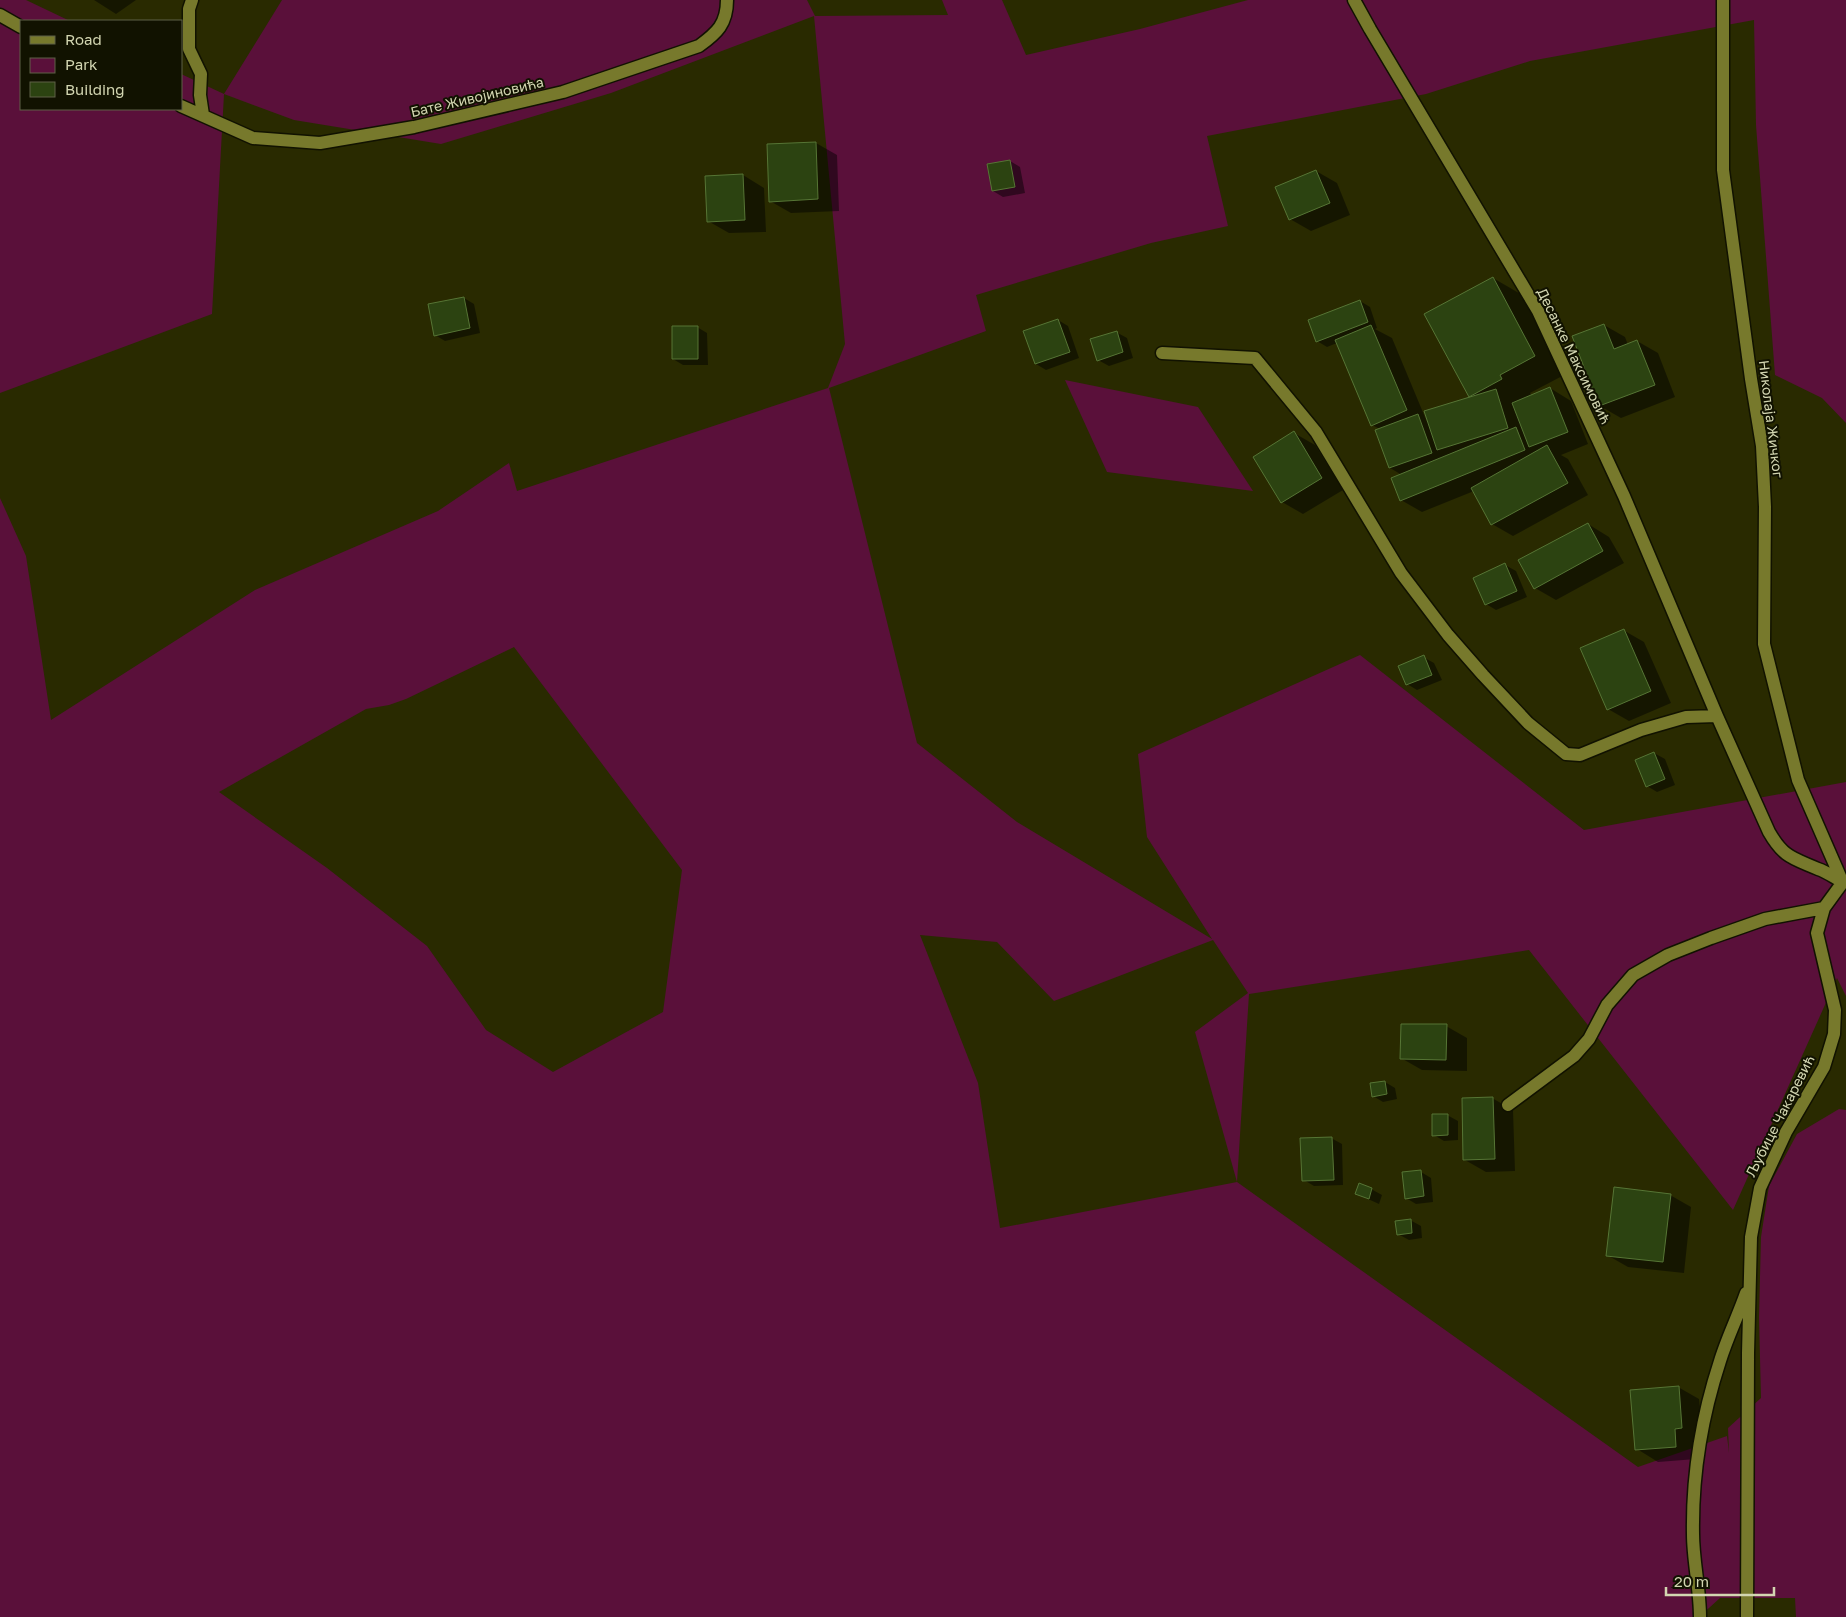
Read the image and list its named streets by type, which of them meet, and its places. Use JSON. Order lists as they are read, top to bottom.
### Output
{
  "streets": {
    "street": [
      "Бате Живојиновића",
      "Десанке Максимовић",
      "Николаја Жичког",
      "Љубице Чакаревић"
    ]
  },
  "crossings": [
    ["Десанке Максимовић", "Николаја Жичког"],
    ["Десанке Максимовић", "Љубице Чакаревић"],
    ["Николаја Жичког", "Љубице Чакаревић"]
  ],
  "legend": ["Road", "Park", "Building"],
  "scale_bar": "20 m"
}
